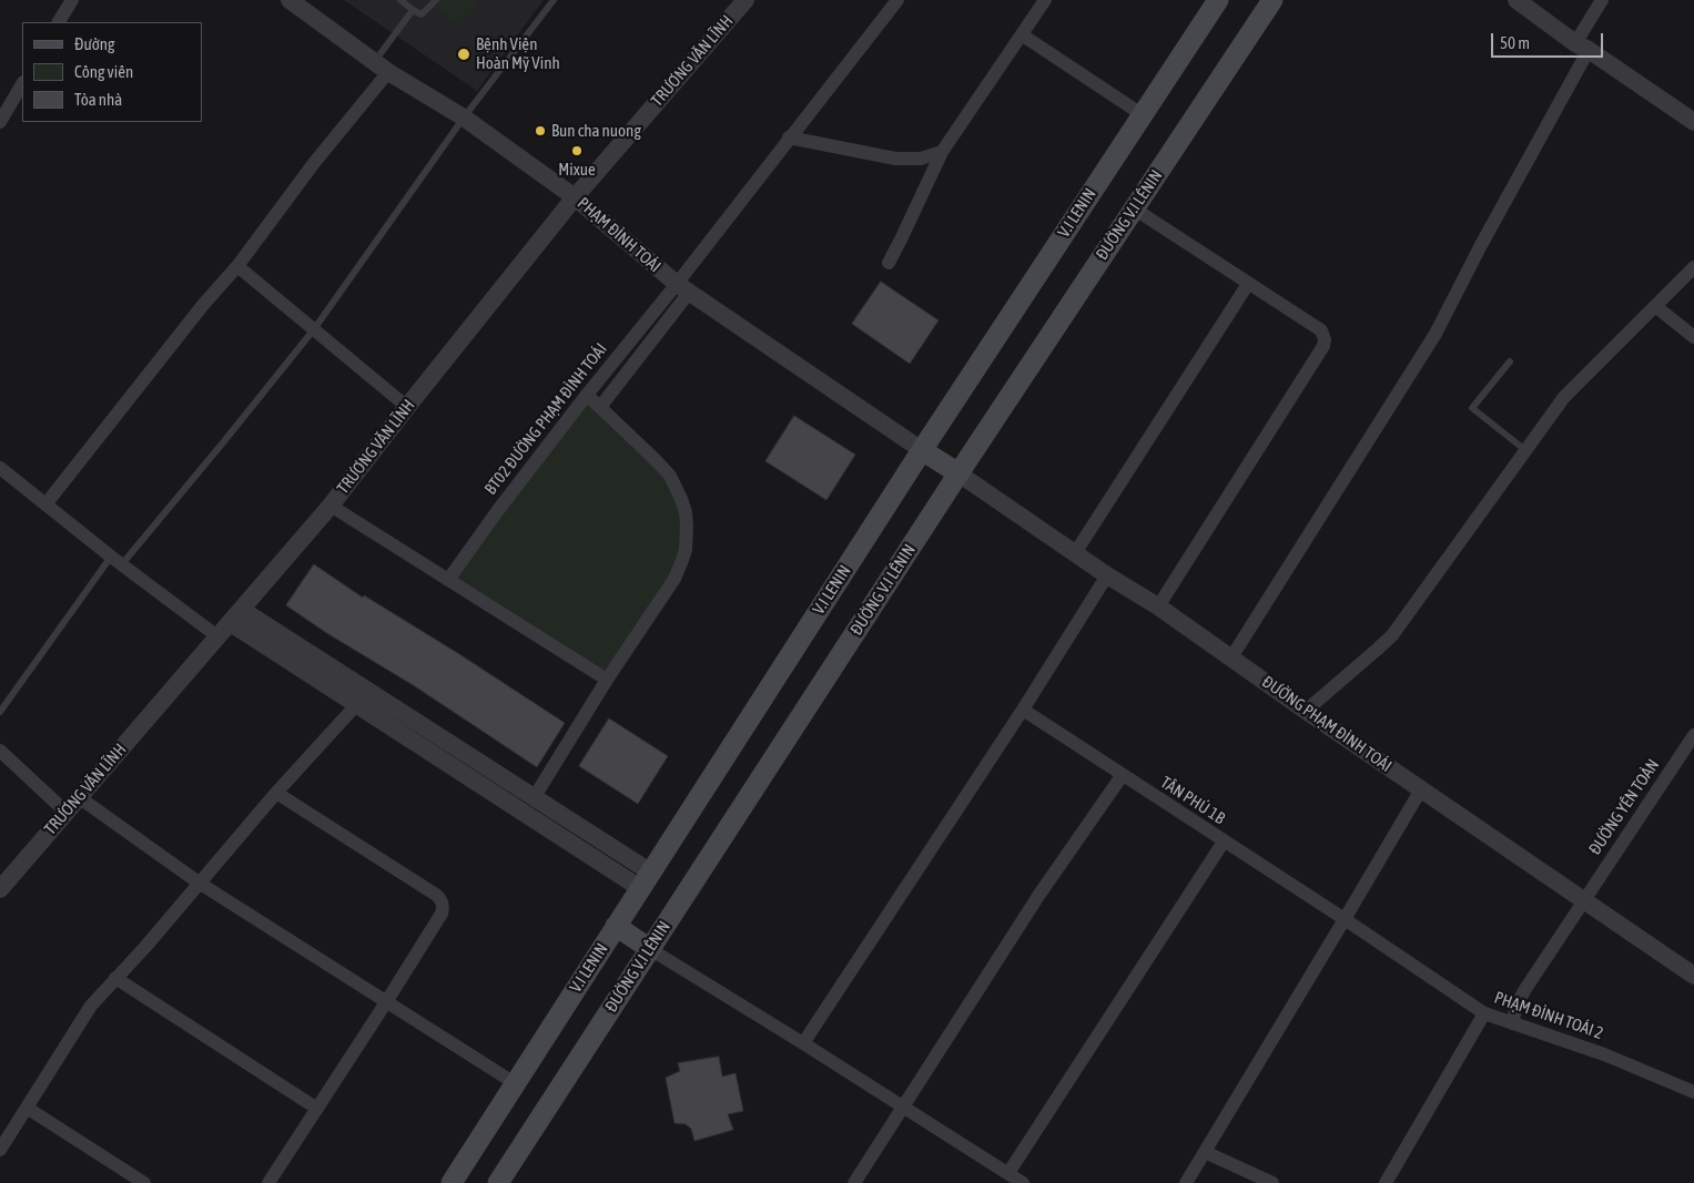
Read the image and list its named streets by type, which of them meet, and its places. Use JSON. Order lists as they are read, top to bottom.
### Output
{
  "streets": {
    "main road": ["V.I LENIN", "ĐƯỜNG V.I LÊNIN"],
    "street": [
      "TRƯƠNG VĂN LĨNH",
      "PHẠM ĐÌNH TOÁI",
      "BT02 ĐƯỜNG PHẠM ĐÌNH TOÁI",
      "ĐƯỜNG PHẠM ĐÌNH TOÁI",
      "TÂN PHÚ 1B",
      "ĐƯỜNG YÊN TOÀN",
      "PHẠM ĐÌNH TOÁI 2"
    ]
  },
  "crossings": [
    ["TRƯƠNG VĂN LĨNH", "PHẠM ĐÌNH TOÁI"],
    ["V.I LENIN", "PHẠM ĐÌNH TOÁI"],
    ["ĐƯỜNG V.I LÊNIN", "ĐƯỜNG PHẠM ĐÌNH TOÁI"],
    ["PHẠM ĐÌNH TOÁI", "BT02 ĐƯỜNG PHẠM ĐÌNH TOÁI"],
    ["ĐƯỜNG PHẠM ĐÌNH TOÁI", "ĐƯỜNG YÊN TOÀN"],
    ["TÂN PHÚ 1B", "PHẠM ĐÌNH TOÁI 2"],
    ["ĐƯỜNG YÊN TOÀN", "PHẠM ĐÌNH TOÁI 2"]
  ],
  "places": ["Bệnh Viện Hoàn Mỹ Vinh", "Bun cha nuong", "Mixue"],
  "legend": ["Đường", "Công viên", "Tòa nhà"],
  "scale_bar": "50 m"
}
